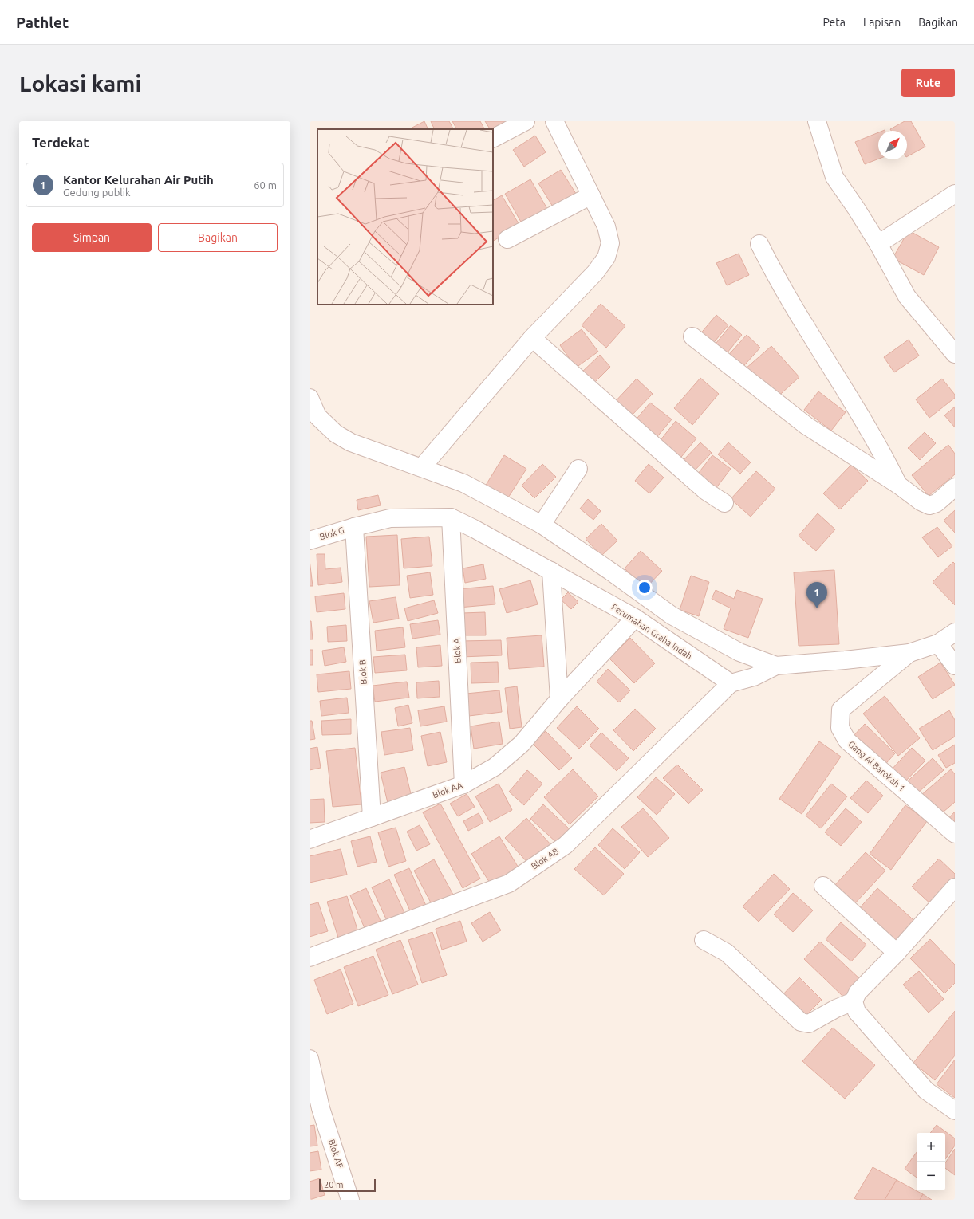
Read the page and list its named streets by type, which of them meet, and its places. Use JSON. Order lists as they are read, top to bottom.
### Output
{
  "streets": {
    "street": [
      "Blok G",
      "Perumahan Graha Indah",
      "Blok A",
      "Blok B",
      "Gang Al Barokah 1",
      "Blok AA",
      "Blok AB",
      "Blok AF"
    ]
  },
  "crossings": [
    ["Blok G", "Perumahan Graha Indah"],
    ["Blok G", "Blok B"],
    ["Perumahan Graha Indah", "Blok A"],
    ["Perumahan Graha Indah", "Blok B"],
    ["Perumahan Graha Indah", "Blok AA"],
    ["Perumahan Graha Indah", "Blok AB"],
    ["Blok A", "Blok AA"],
    ["Blok B", "Blok AA"]
  ],
  "scale_bar": "20 m",
  "north": "top right",
  "page": {
    "header": "Pathlet",
    "nav": ["Peta", "Lapisan", "Bagikan"],
    "buttons": [
      "Rute",
      ["Simpan", "Bagikan"]
    ],
    "title": "Lokasi kami",
    "heading": "Terdekat",
    "list": [
      {
        "mark": "1",
        "name": "Kantor Kelurahan Air Putih",
        "note": "Gedung publik",
        "value": "60 m"
      }
    ],
    "pins": "1",
    "map_buttons": ["+", "−"],
    "scale": "20 m"
  }
}
